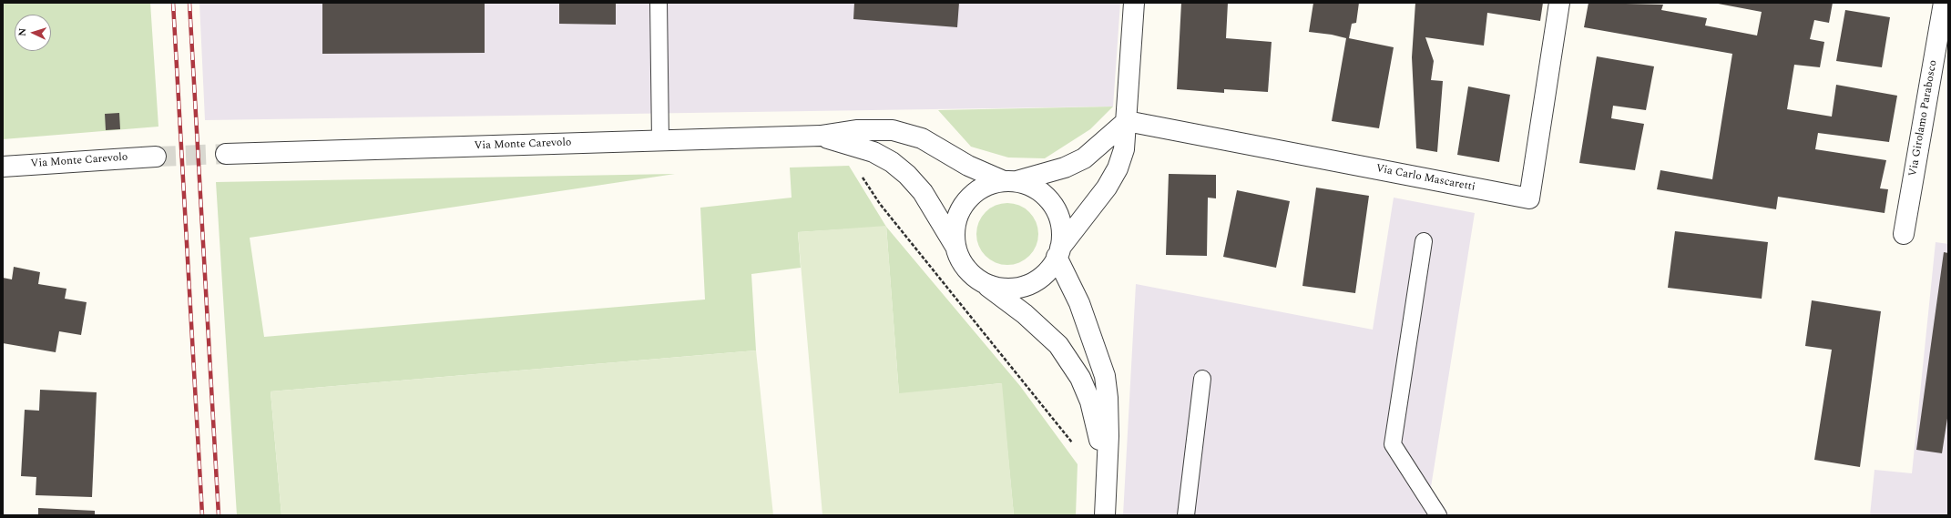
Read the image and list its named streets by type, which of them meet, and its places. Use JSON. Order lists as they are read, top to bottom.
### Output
{
  "streets": {
    "street": ["Via Girolamo Parabosco", "Via Monte Carevolo", "Via Carlo Mascaretti"]
  },
  "north": "left"
}
